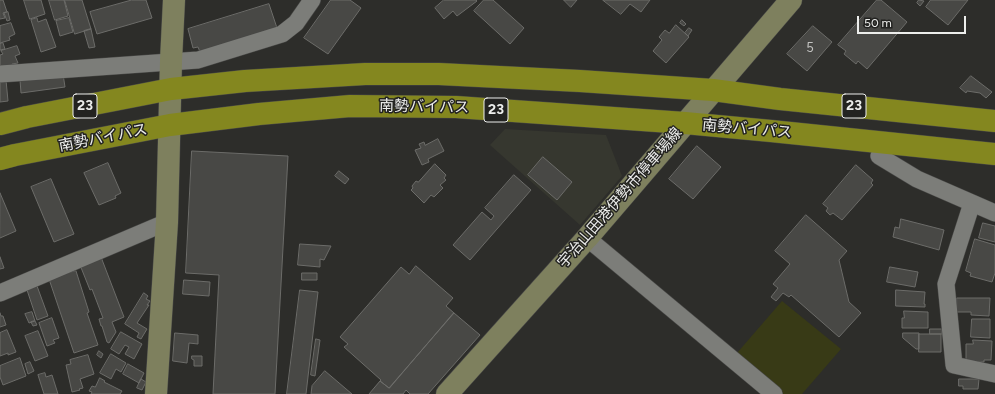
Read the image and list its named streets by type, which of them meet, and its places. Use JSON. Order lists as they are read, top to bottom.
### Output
{
  "streets": {
    "highway": ["23", "南勢バイパス"],
    "main road": ["宇治山田港伊勢市停車場線"]
  },
  "crossings": [
    ["23", "宇治山田港伊勢市停車場線"],
    ["南勢バイパス", "宇治山田港伊勢市停車場線"]
  ],
  "house_numbers": ["5"],
  "scale_bar": "50 m"
}
